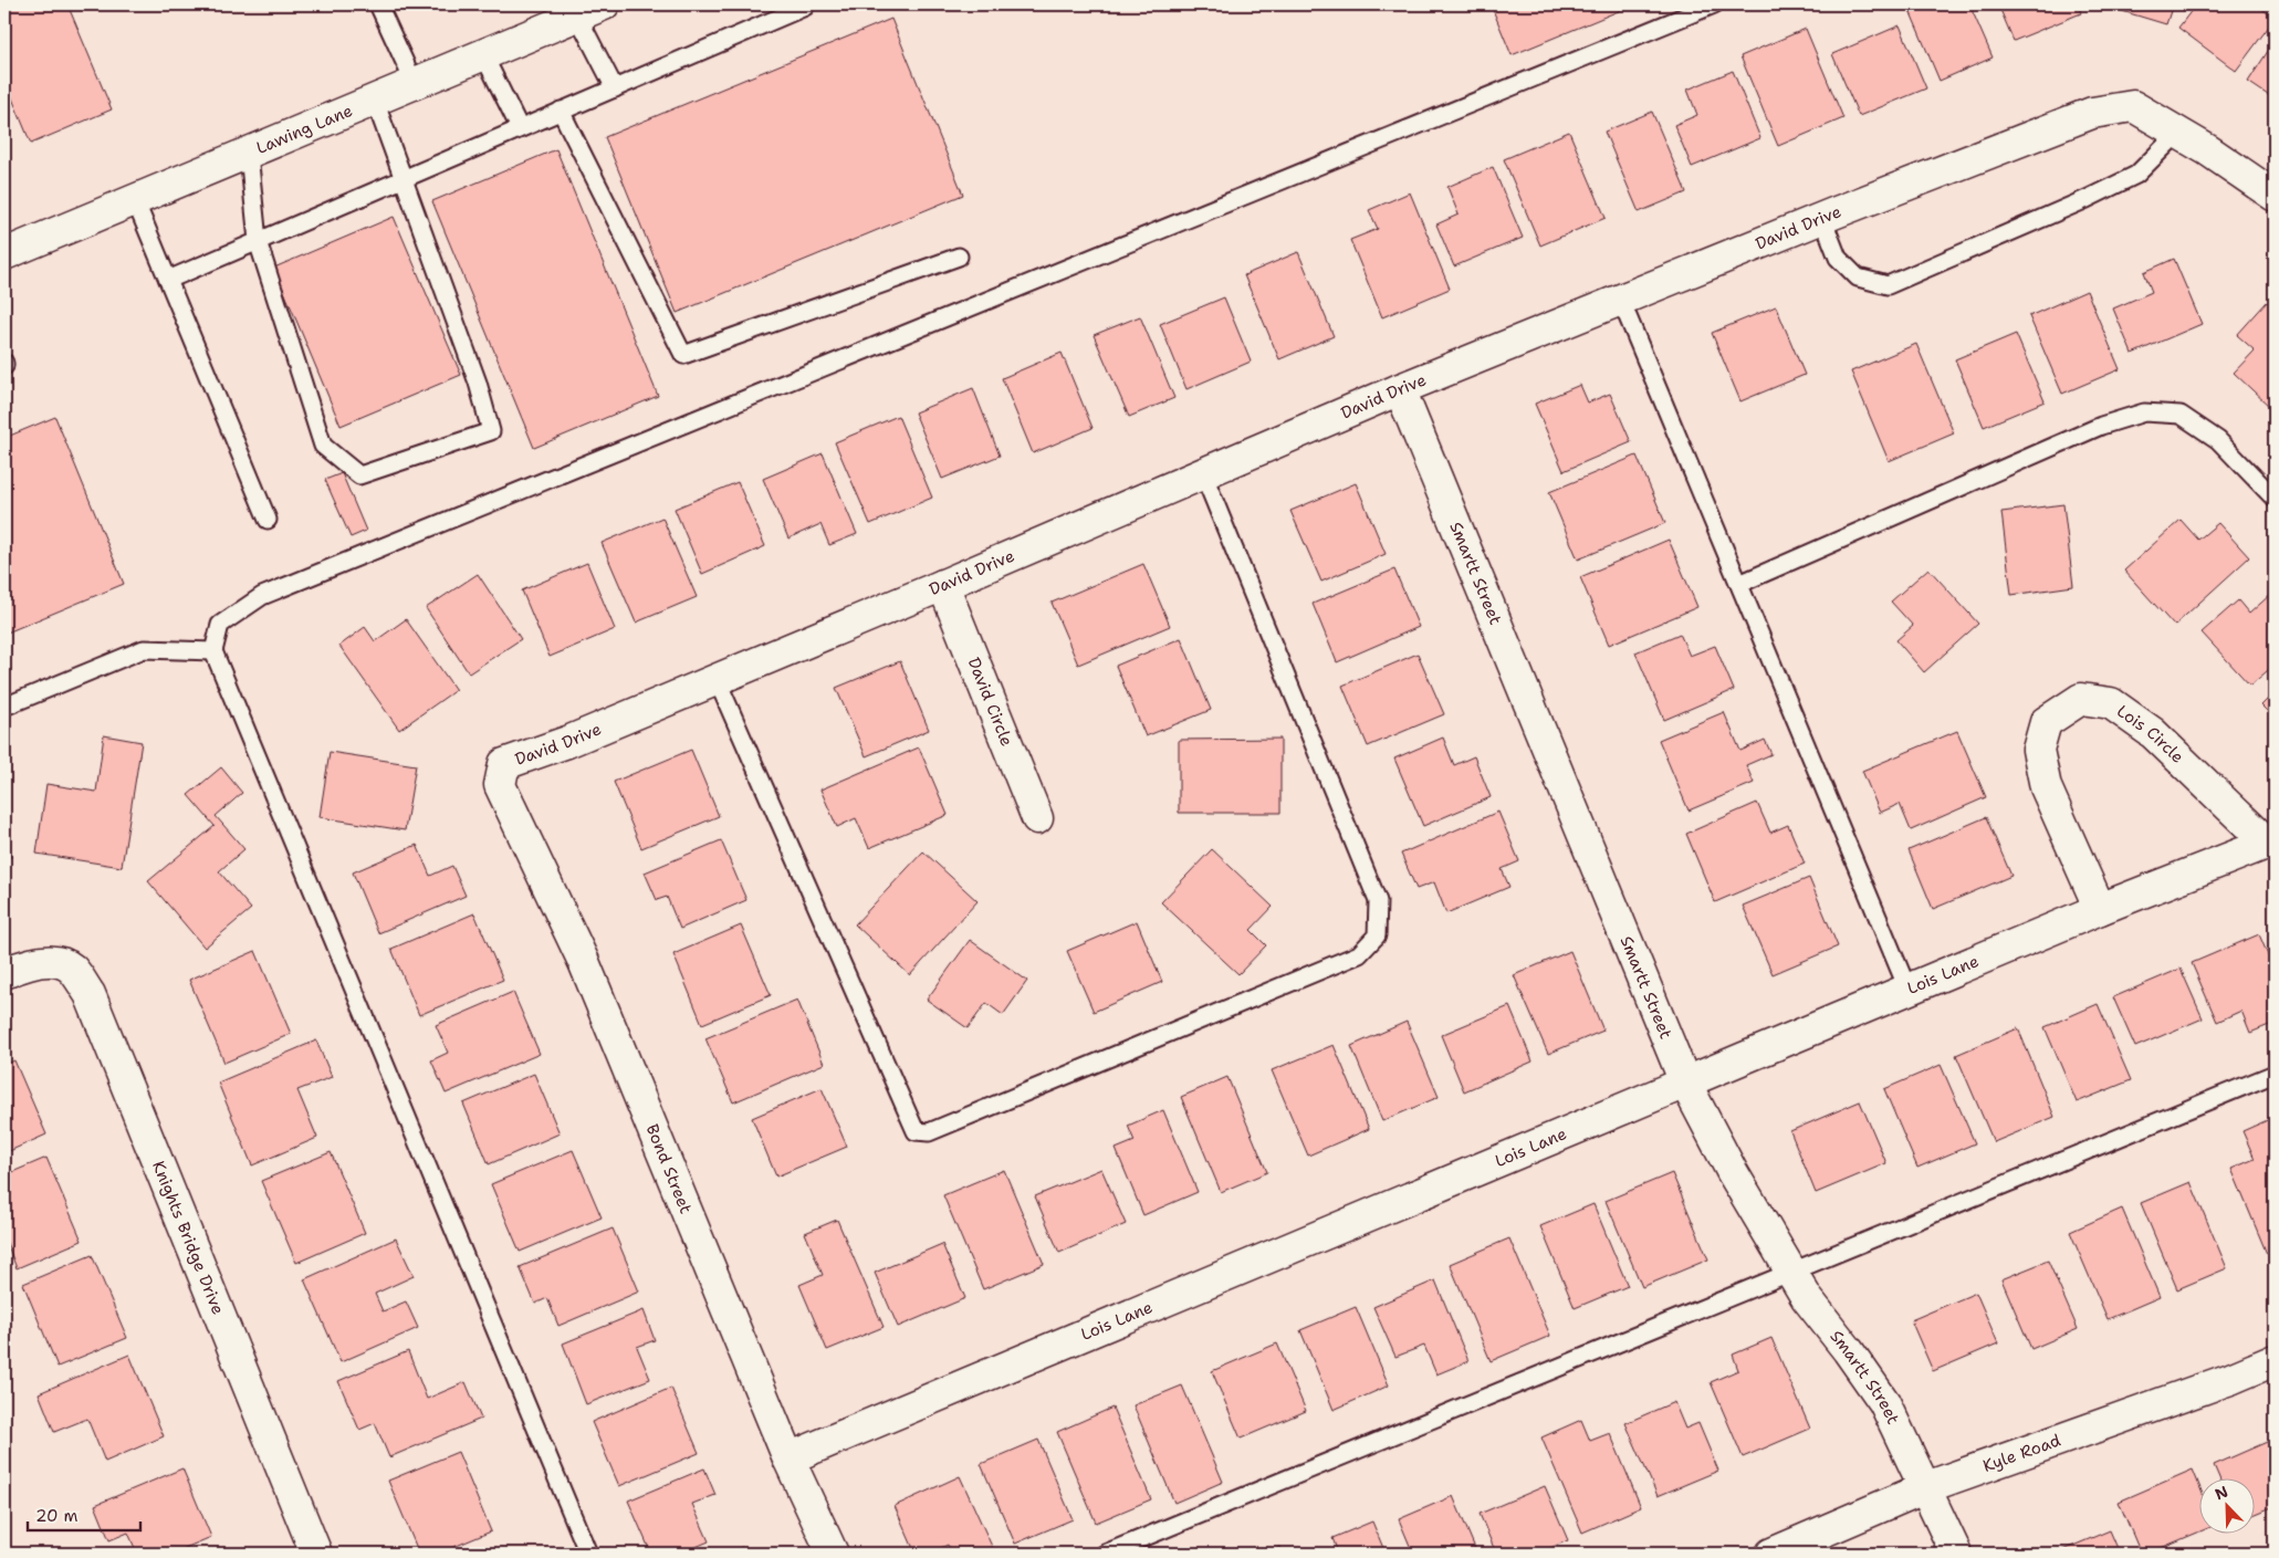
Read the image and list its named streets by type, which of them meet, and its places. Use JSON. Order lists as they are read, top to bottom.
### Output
{
  "streets": {
    "street": [
      "Lawing Lane",
      "David Drive",
      "Smartt Street",
      "David Circle",
      "Lois Circle",
      "Lois Lane",
      "Bond Street",
      "Knights Bridge Drive",
      "Kyle Road"
    ]
  },
  "crossings": [
    ["David Drive", "Smartt Street"],
    ["David Drive", "David Circle"],
    ["David Drive", "Bond Street"],
    ["Smartt Street", "Lois Lane"],
    ["Smartt Street", "Kyle Road"],
    ["Lois Circle", "Lois Lane"],
    ["Lois Lane", "Bond Street"]
  ],
  "scale_bar": "20 m",
  "north": "top left"
}
